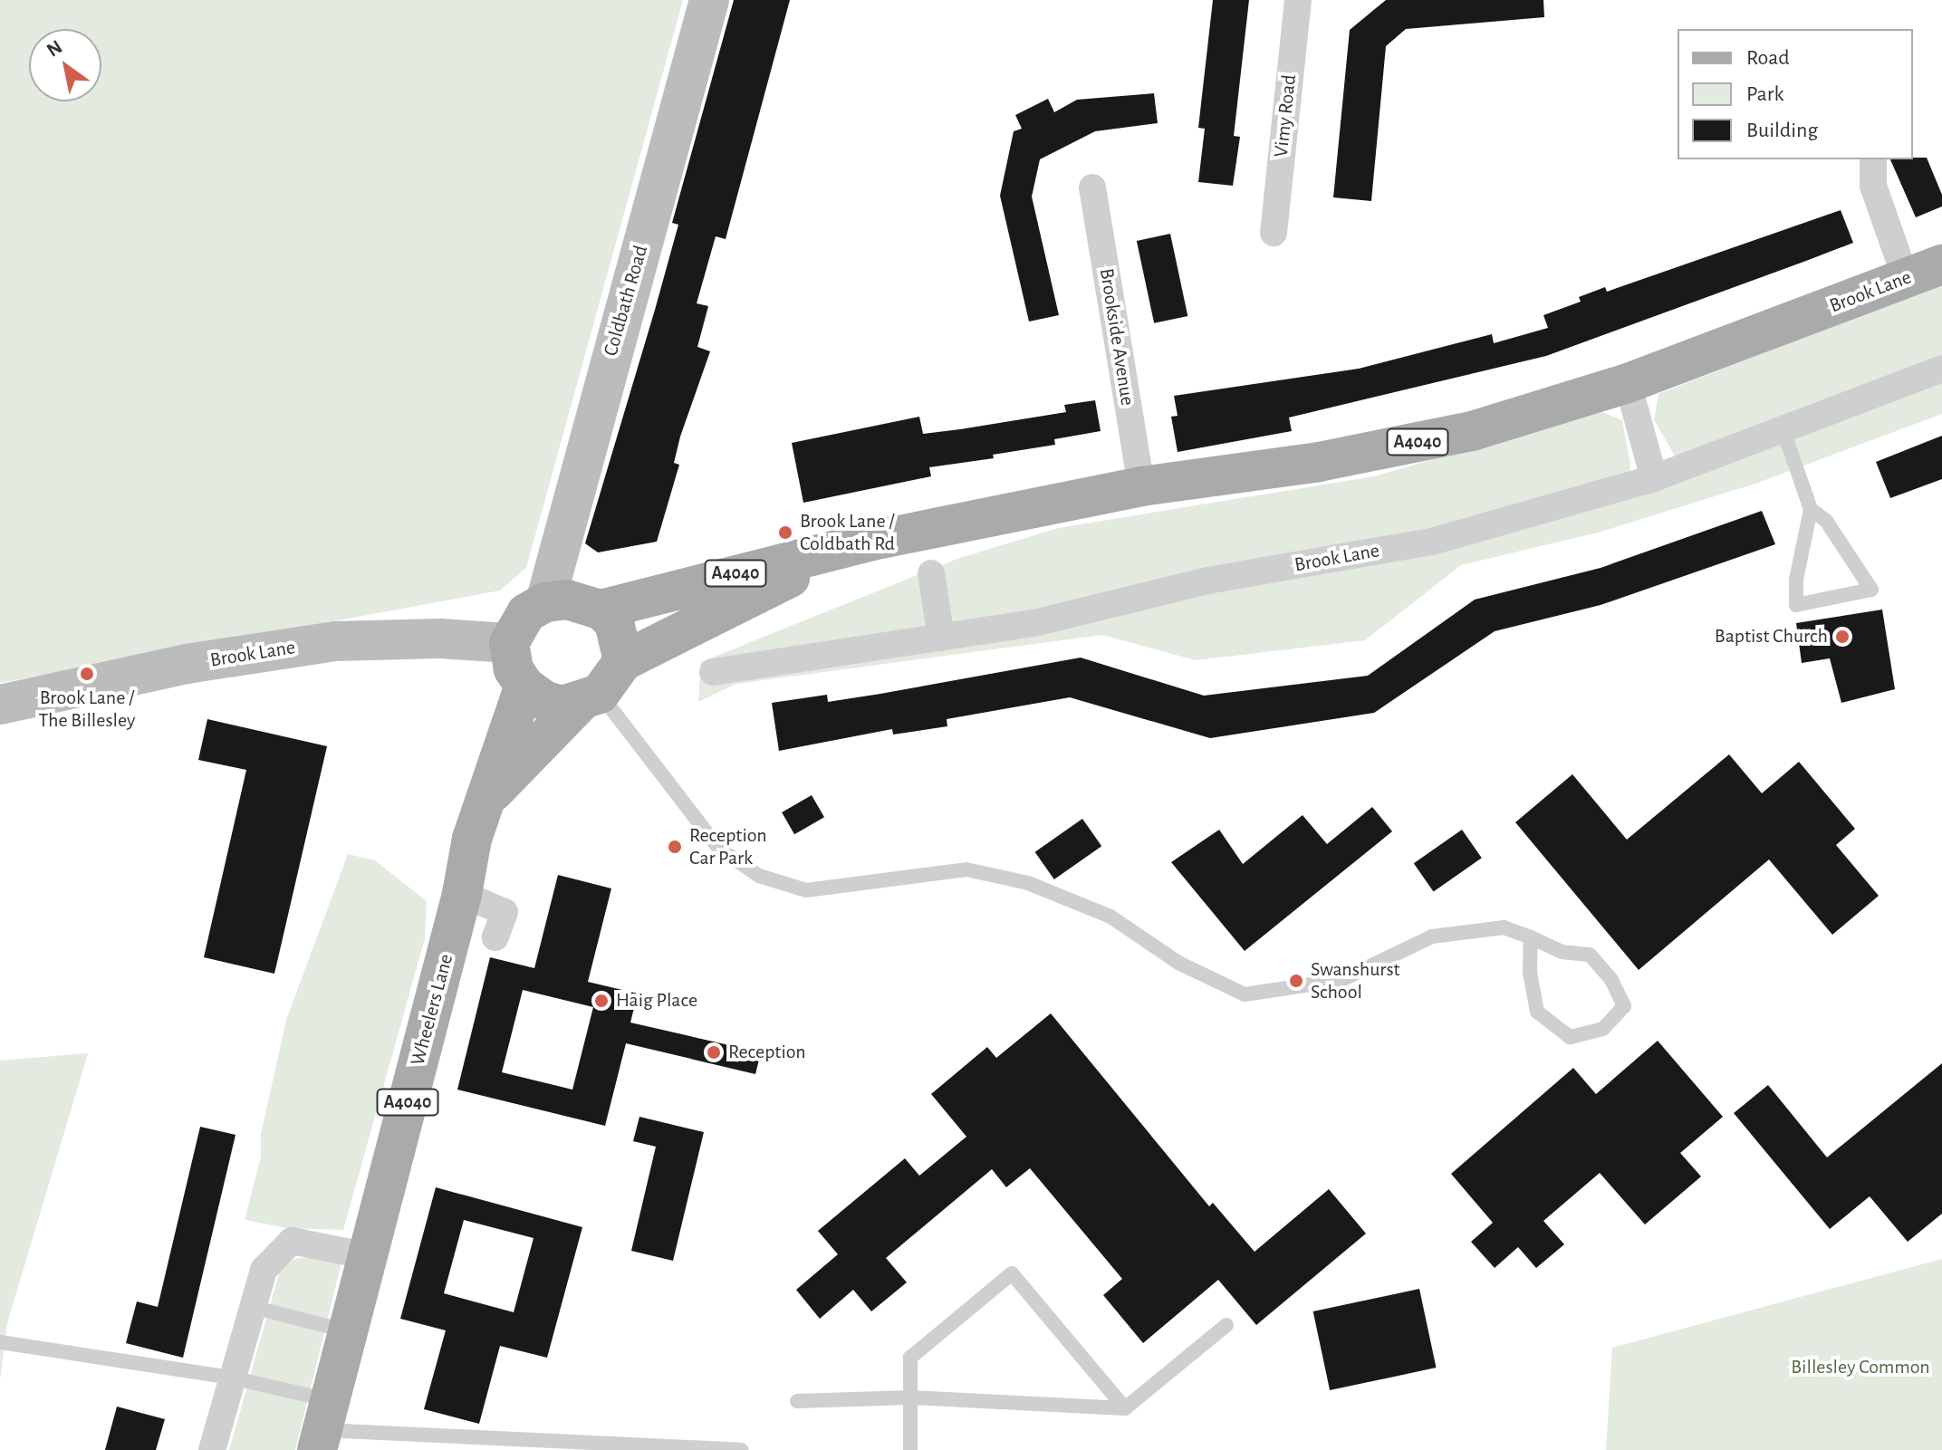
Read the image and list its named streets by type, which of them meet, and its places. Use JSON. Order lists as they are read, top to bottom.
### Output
{
  "streets": {
    "main road": [
      "Brook Lane",
      "Coldbath Road",
      "A4040",
      "Wheelers Lane"
    ],
    "street": ["Vimy Road", "Brookside Avenue"]
  },
  "crossings": [
    ["Brook Lane", "Coldbath Road"],
    ["Brook Lane", "Brookside Avenue"],
    ["Brook Lane", "Wheelers Lane"],
    ["Coldbath Road", "Wheelers Lane"]
  ],
  "parks": ["Billesley Common"],
  "places": [
    "Brook Lane / Coldbath Rd",
    "Baptist Church",
    "Brook Lane / The Billesley",
    "Reception Car Park",
    "Swanshurst School",
    "Haig Place",
    "Reception"
  ],
  "legend": ["Road", "Park", "Building"],
  "north": "top left"
}
